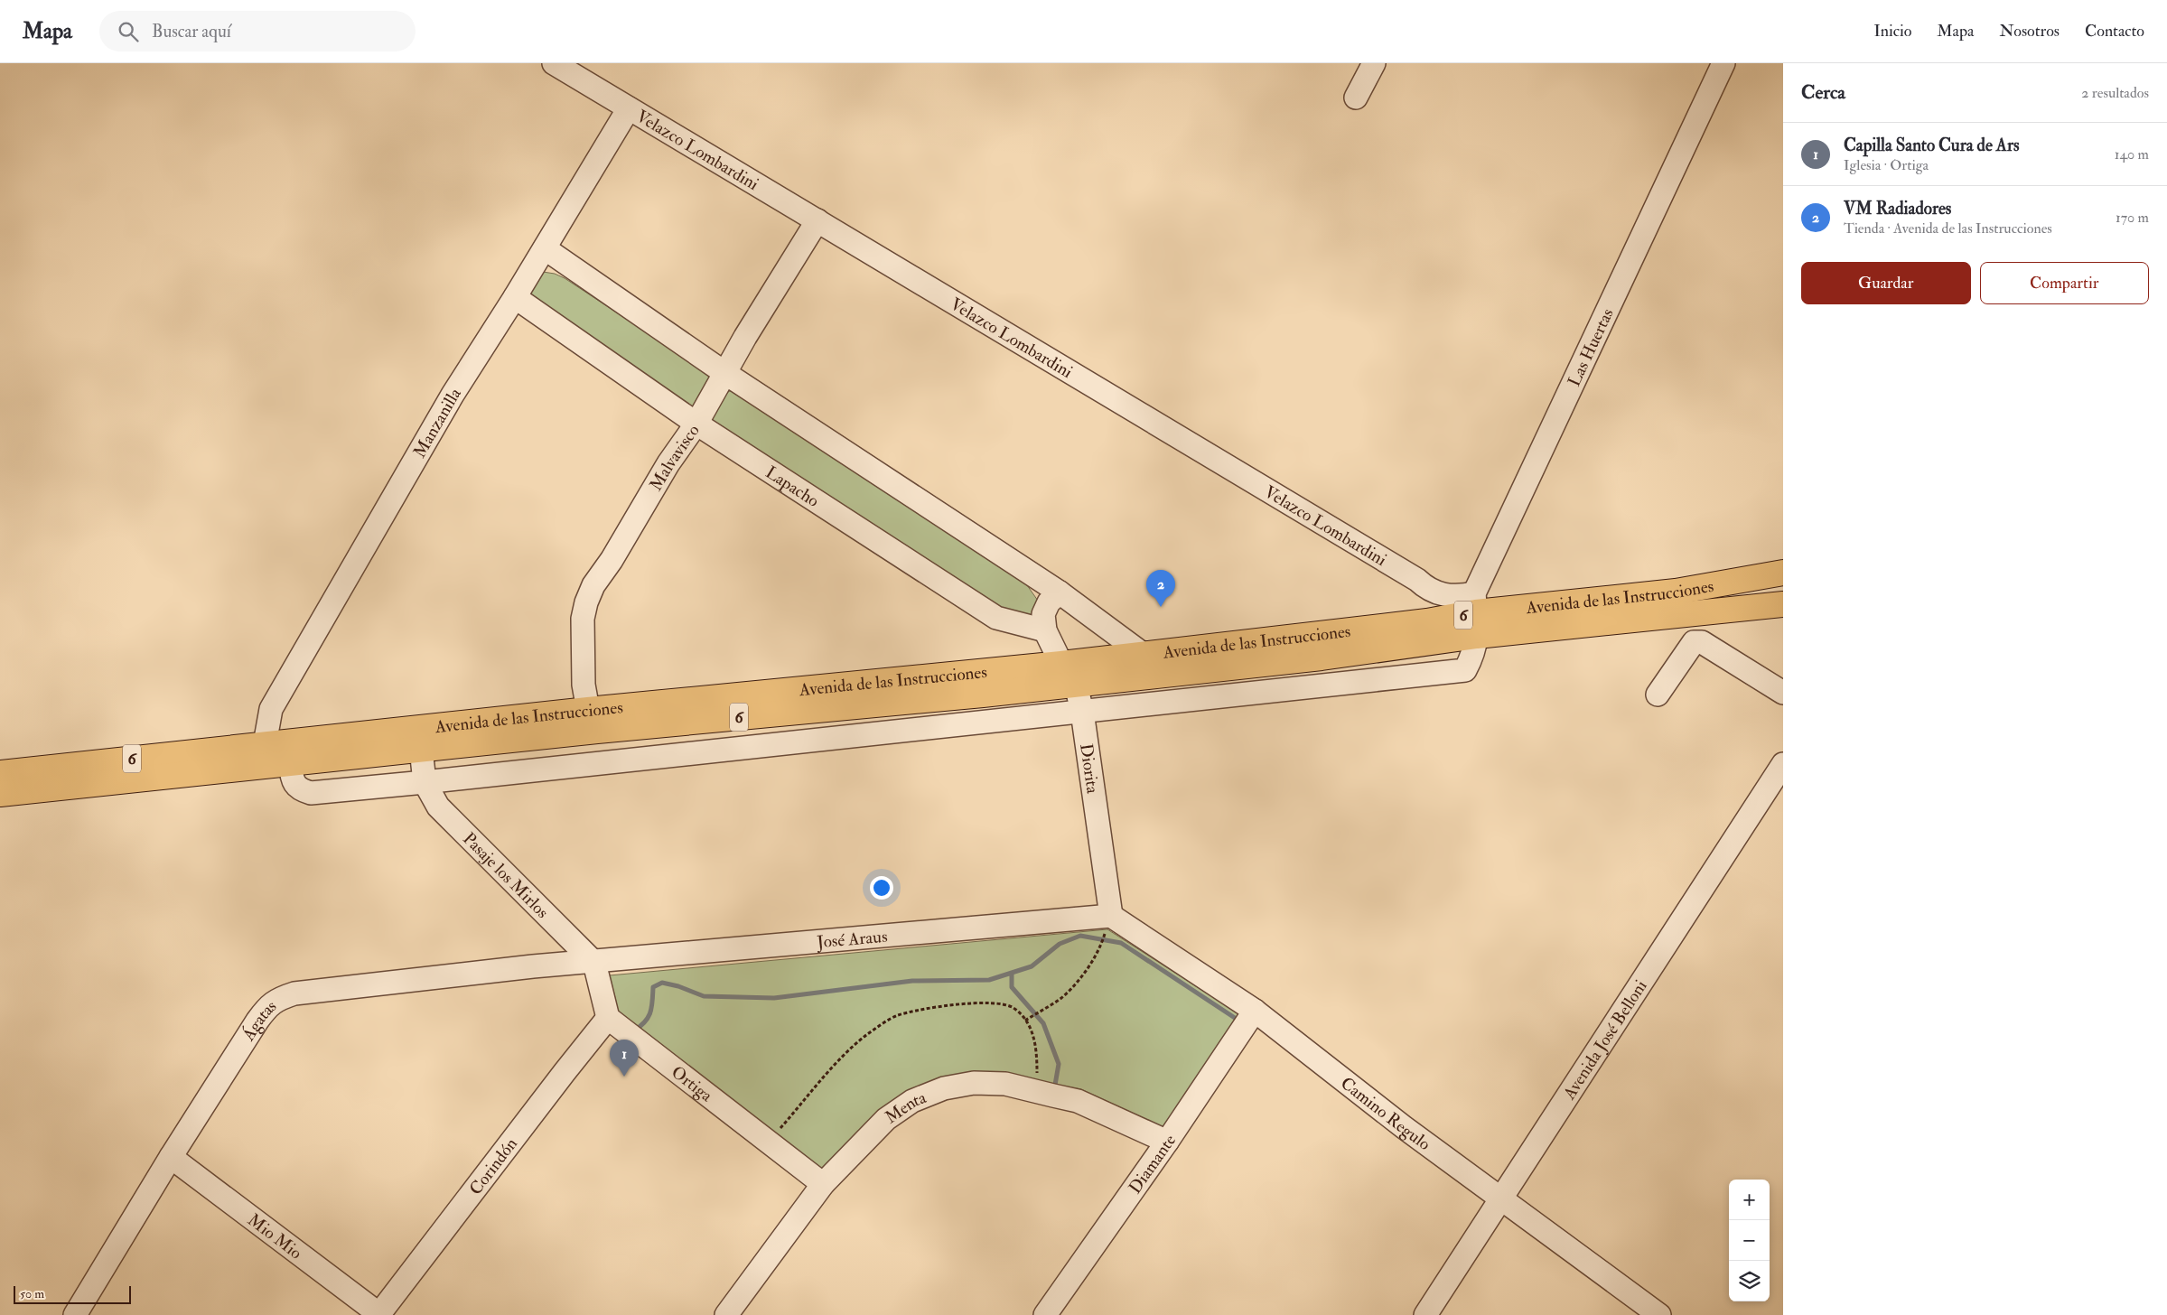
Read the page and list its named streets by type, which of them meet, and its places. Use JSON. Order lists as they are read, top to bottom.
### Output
{
  "streets": {
    "main road": ["Avenida de las Instrucciones", "6"],
    "street": [
      "Velazco Lombardini",
      "Las Huertas",
      "Manzanilla",
      "Malvavisco",
      "Lapacho",
      "Diorita",
      "Pasaje los Mirlos",
      "José Araus",
      "Ágatas",
      "Avenida José Belloni",
      "Ortiga",
      "Menta",
      "Camino Regulo",
      "Diamante",
      "Corindón",
      "Mio Mio"
    ]
  },
  "crossings": [
    ["Velazco Lombardini", "Las Huertas"],
    ["Velazco Lombardini", "Manzanilla"],
    ["Velazco Lombardini", "Malvavisco"],
    ["Velazco Lombardini", "Avenida de las Instrucciones"],
    ["Las Huertas", "Avenida de las Instrucciones"],
    ["Manzanilla", "Lapacho"],
    ["Manzanilla", "Avenida de las Instrucciones"],
    ["Malvavisco", "Lapacho"],
    ["Malvavisco", "Avenida de las Instrucciones"],
    ["Lapacho", "Diorita"],
    ["Avenida de las Instrucciones", "Diorita"],
    ["Diorita", "José Araus"],
    ["Diorita", "Camino Regulo"],
    ["Pasaje los Mirlos", "José Araus"],
    ["Pasaje los Mirlos", "Ágatas"],
    ["José Araus", "Ágatas"],
    ["José Araus", "Camino Regulo"],
    ["Ágatas", "Mio Mio"],
    ["Avenida José Belloni", "Camino Regulo"],
    ["Ortiga", "Menta"],
    ["Ortiga", "Corindón"],
    ["Menta", "Diamante"],
    ["Camino Regulo", "Diamante"],
    ["Corindón", "Mio Mio"]
  ],
  "scale_bar": "50 m",
  "page": {
    "header": "Mapa",
    "search": "Buscar aquí",
    "nav": [
      "Inicio",
      "Mapa",
      "Nosotros",
      "Contacto"
    ],
    "heading": ["Cerca", "2 resultados"],
    "list": [
      {
        "mark": "1",
        "name": "Capilla Santo Cura de Ars",
        "note": "Iglesia · Ortiga",
        "value": "140 m"
      },
      {
        "mark": "2",
        "name": "VM Radiadores",
        "note": "Tienda · Avenida de las Instrucciones",
        "value": "170 m"
      }
    ],
    "buttons": ["Guardar", "Compartir"],
    "pins": ["2", "1"],
    "map_buttons": ["+", "−"],
    "scale": "50 m"
  }
}
